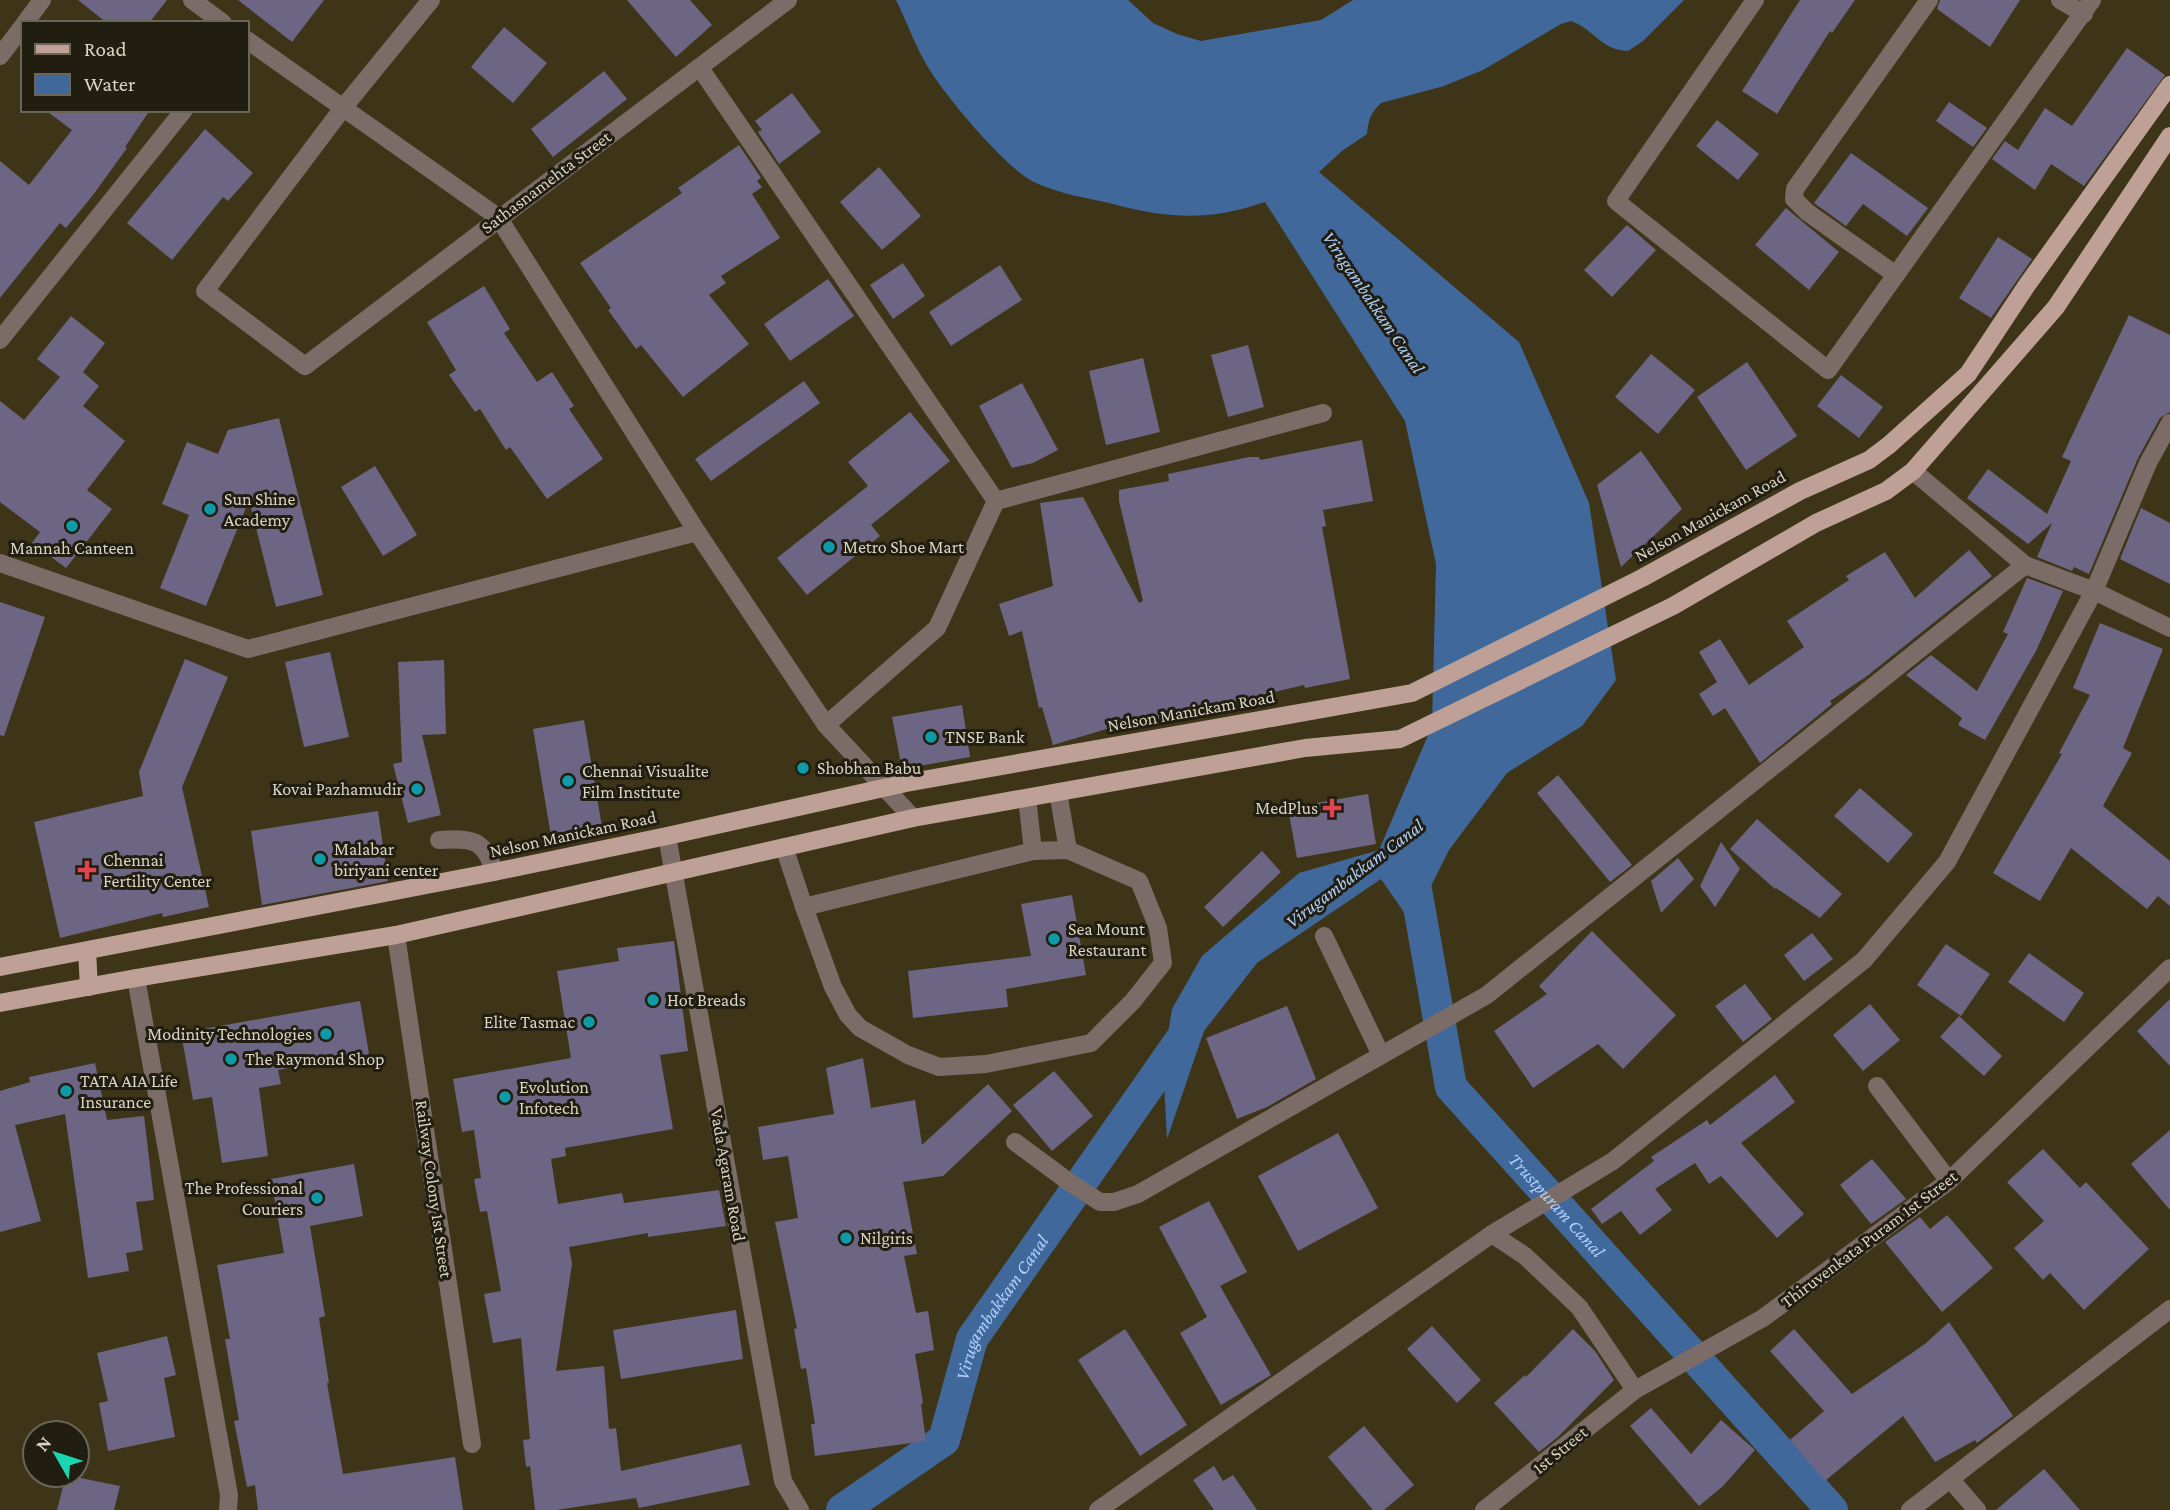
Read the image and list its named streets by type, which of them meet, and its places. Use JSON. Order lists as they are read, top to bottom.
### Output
{
  "streets": {
    "main road": ["Nelson Manickam Road"],
    "street": [
      "Sathasnamehta Street",
      "Vada Agaram Road",
      "Railway Colony 1st Street",
      "Thiruvenkata Puram 1st Street",
      "1st Street"
    ]
  },
  "crossings": [
    ["Nelson Manickam Road", "Vada Agaram Road"],
    ["Thiruvenkata Puram 1st Street", "1st Street"]
  ],
  "water": ["Virugambakkam Canal", "Trustpuram Canal"],
  "places": {
    "other": [
      "Sun Shine Academy",
      "Mannah Canteen",
      "Metro Shoe Mart",
      "TNSE Bank",
      "Shobhan Babu",
      "Chennai Visualite Film Institute",
      "Kovai Pazhamudir",
      "Malabar biriyani center",
      "Sea Mount Restaurant",
      "Hot Breads",
      "Elite Tasmac",
      "Modinity Technologies",
      "The Raymond Shop",
      "TATA AIA Life Insurance",
      "Evolution Infotech",
      "The Professional Couriers",
      "Nilgiris"
    ],
    "health": ["MedPlus", "Chennai Fertility Center"]
  },
  "legend": ["Road", "Water"],
  "north": "top left"
}
